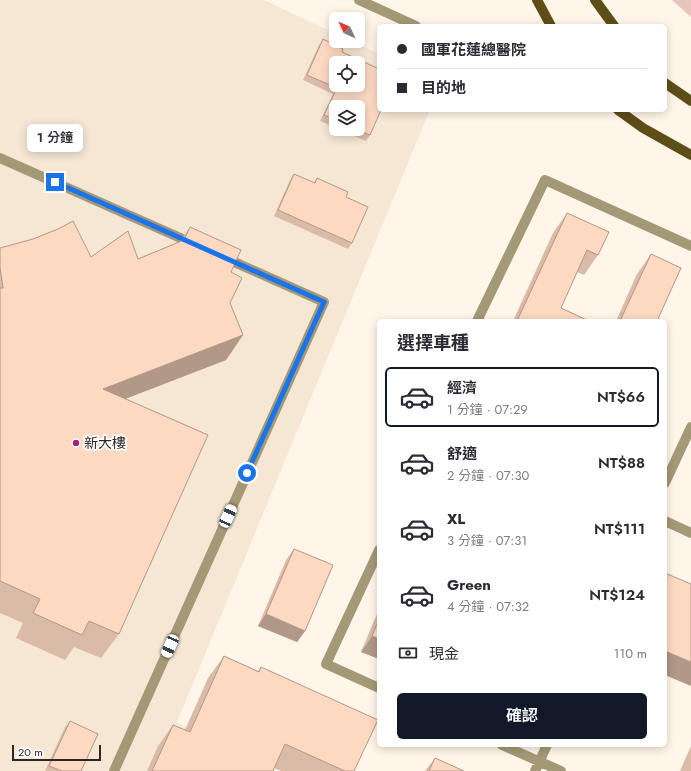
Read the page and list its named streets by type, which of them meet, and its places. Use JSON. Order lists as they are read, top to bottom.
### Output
{
  "places": ["新大樓"],
  "scale_bar": "20 m",
  "north": "top left",
  "page": {
    "banner": ["國軍花蓮總醫院", "目的地"],
    "bubble": "1 分鐘",
    "heading": "選擇車種",
    "list": [
      {
        "name": "經濟",
        "note": "1 分鐘 · 07:29",
        "value": "NT$66"
      },
      {
        "name": "舒適",
        "note": "2 分鐘 · 07:30",
        "value": "NT$88"
      },
      {
        "name": "XL",
        "note": "3 分鐘 · 07:31",
        "value": "NT$111"
      },
      {
        "name": "Green",
        "note": "4 分鐘 · 07:32",
        "value": "NT$124"
      }
    ],
    "pay": ["現金", "110 m"],
    "buttons": "確認",
    "scale": "20 m"
  }
}
